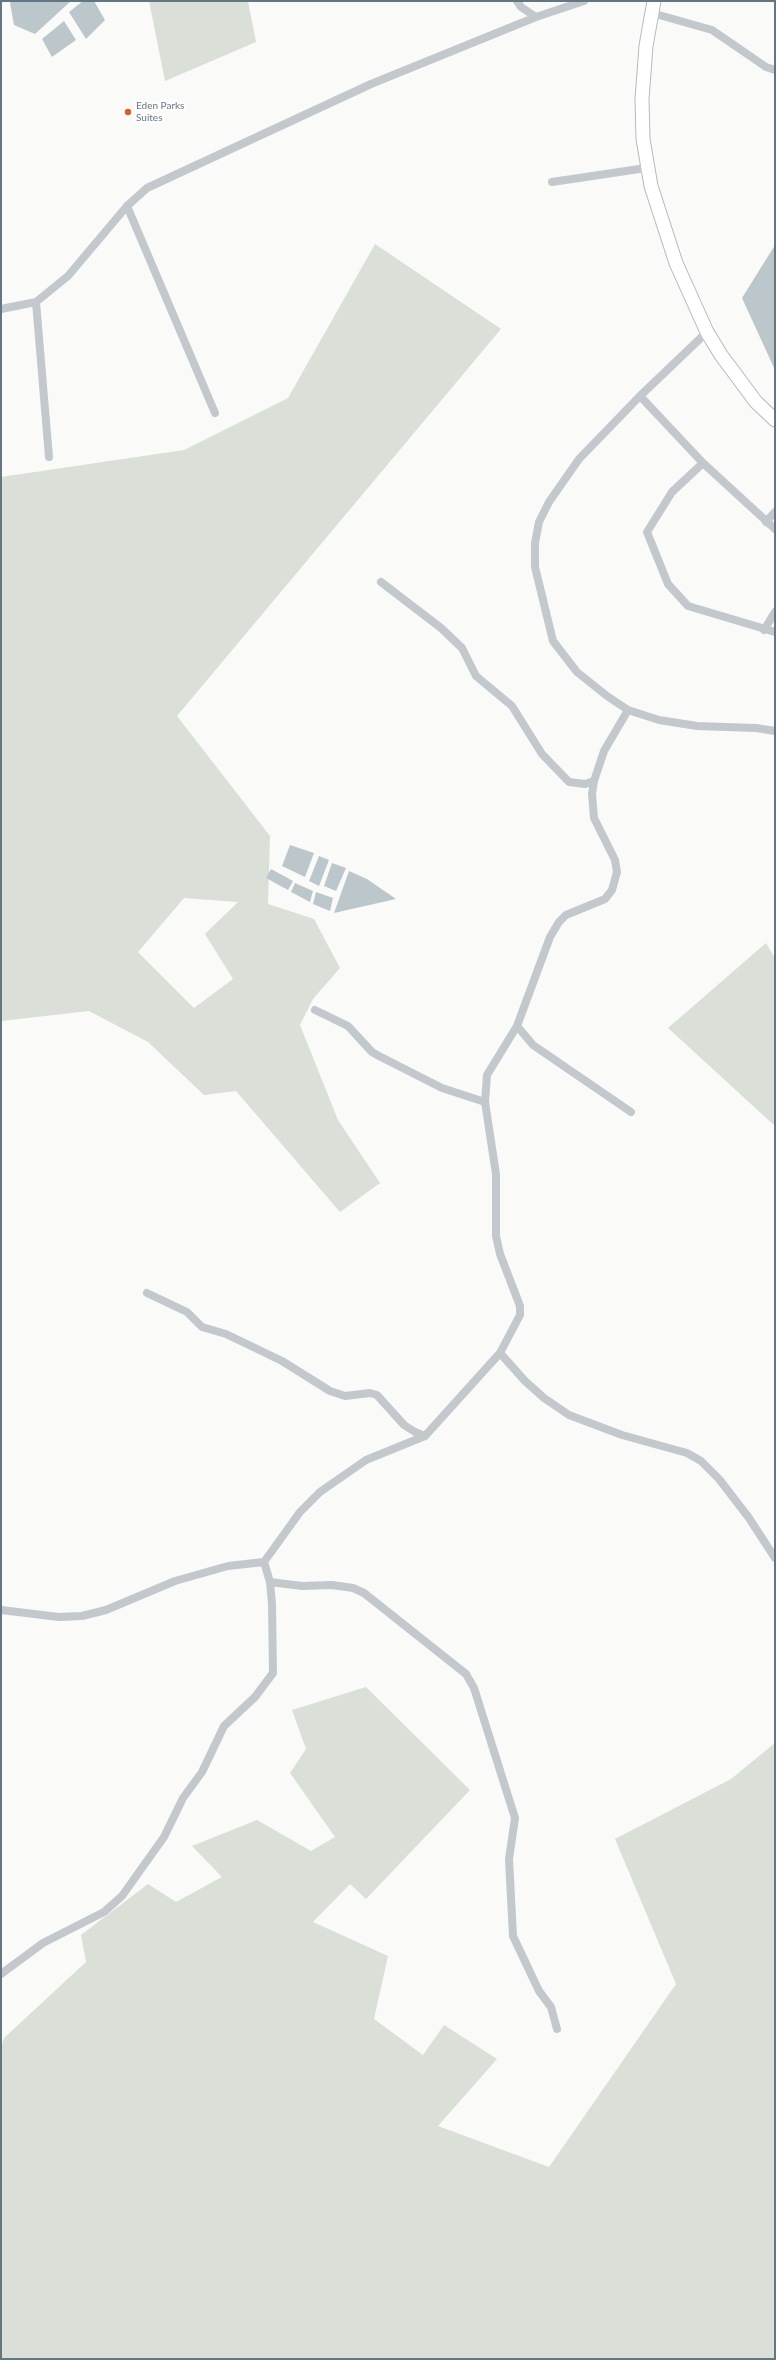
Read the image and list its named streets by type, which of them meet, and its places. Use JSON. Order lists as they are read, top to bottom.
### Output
{
  "places": ["Eden Parks Suites"]
}
